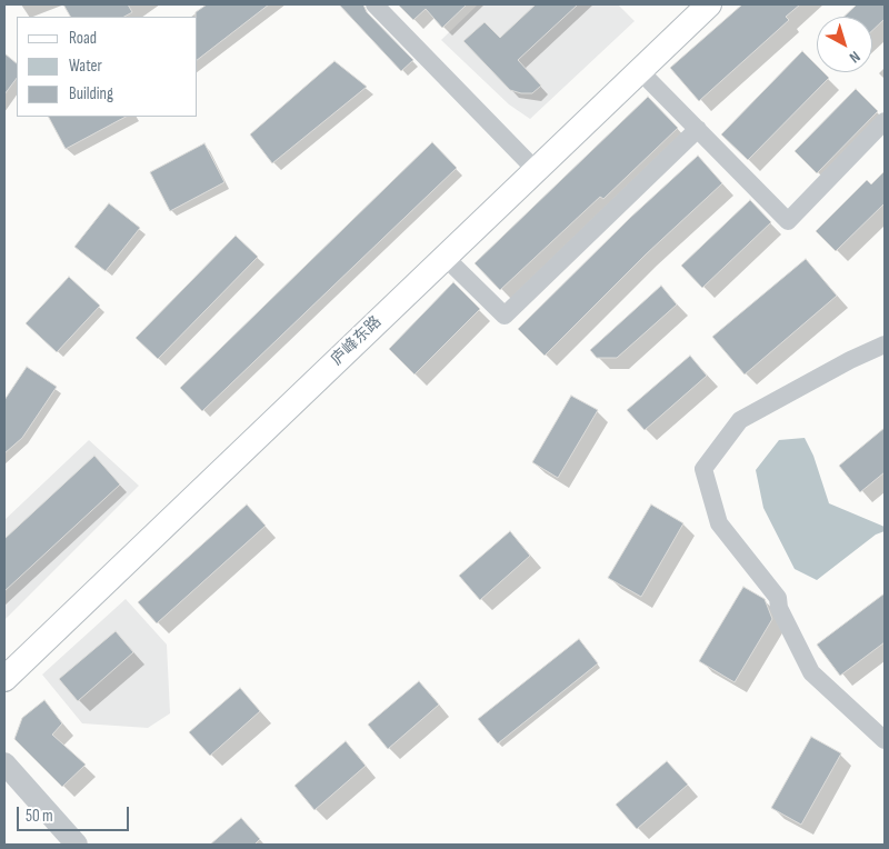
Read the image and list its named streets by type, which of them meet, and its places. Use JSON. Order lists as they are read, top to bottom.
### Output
{
  "streets": {
    "main road": ["庐峰东路"]
  },
  "legend": ["Road", "Water", "Building"],
  "scale_bar": "50 m",
  "north": "bottom right"
}
